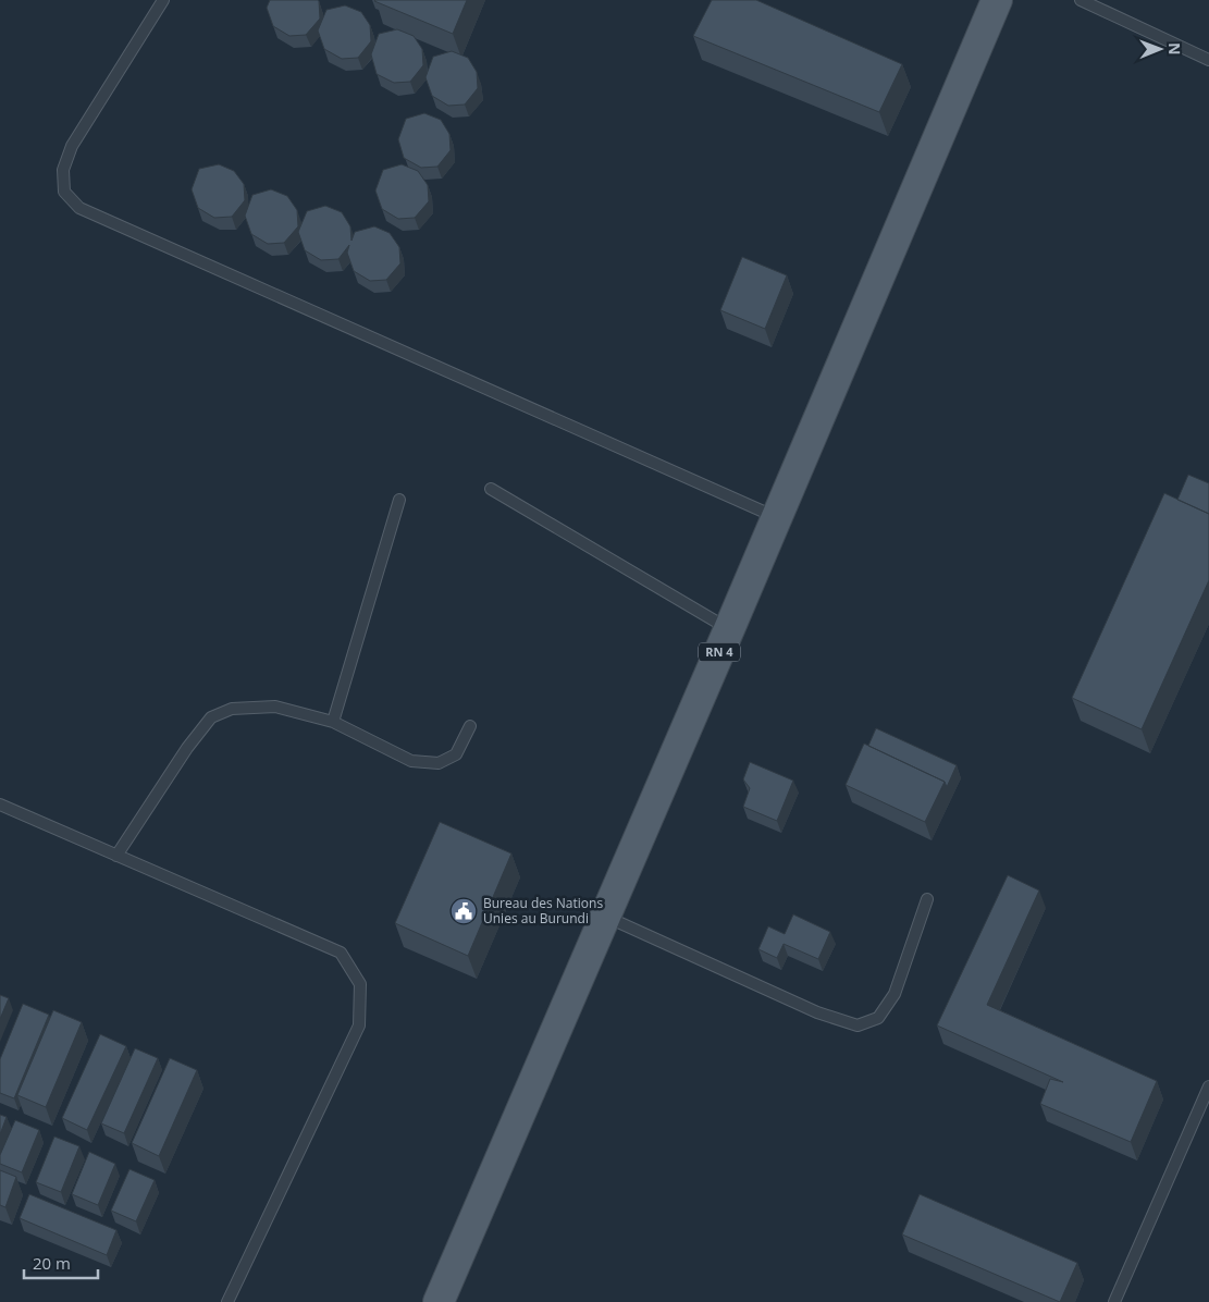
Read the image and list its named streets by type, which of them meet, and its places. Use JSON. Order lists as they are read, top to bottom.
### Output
{
  "streets": {
    "main road": ["RN 4"]
  },
  "places": {
    "public building": ["Bureau des Nations Unies au Burundi"]
  },
  "scale_bar": "20 m",
  "north": "right"
}
